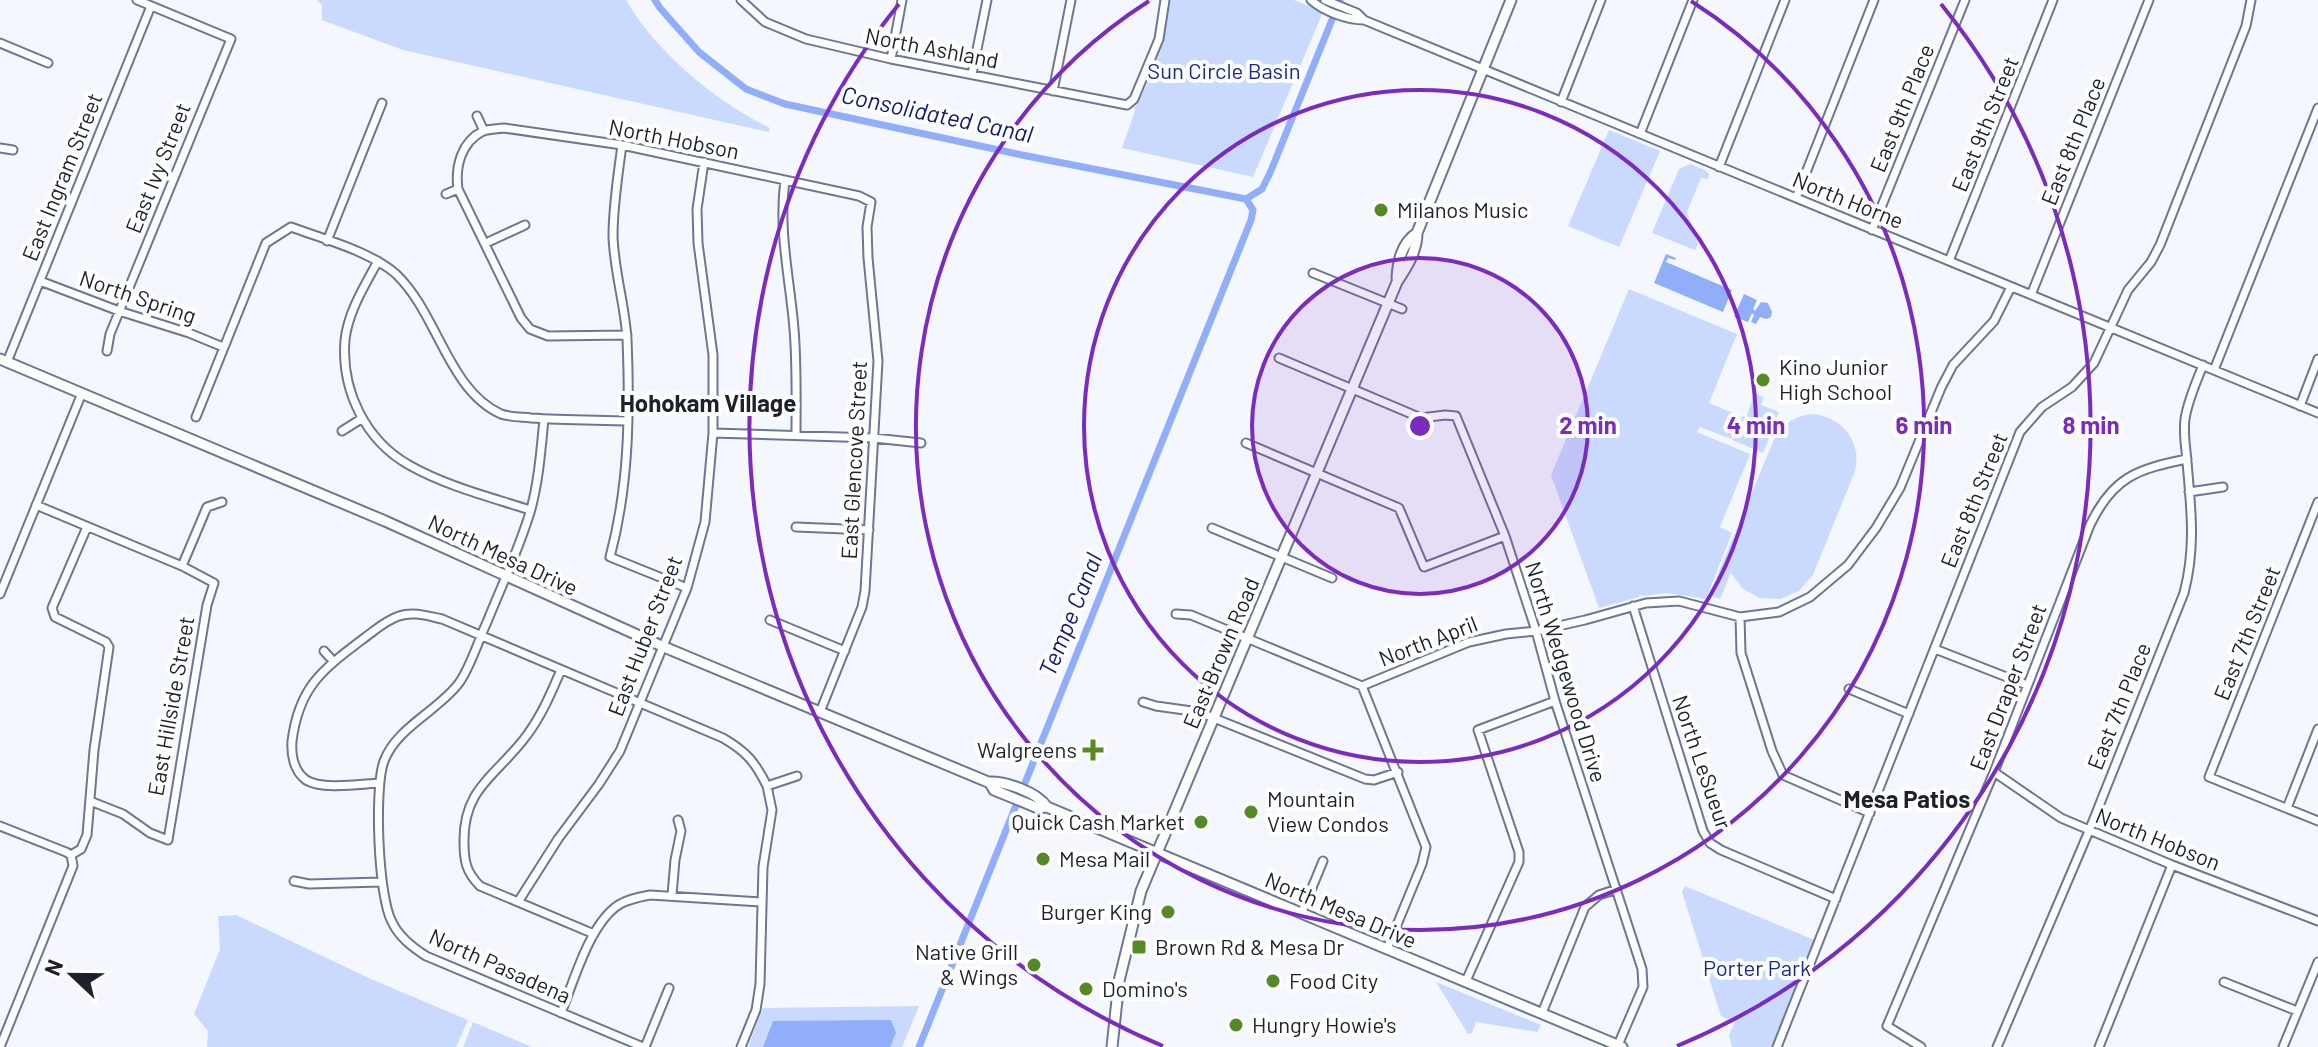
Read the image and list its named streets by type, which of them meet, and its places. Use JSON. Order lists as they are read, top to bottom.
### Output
{
  "streets": {
    "main road": ["North Mesa Drive", "East Brown Road"],
    "street": [
      "North Ashland",
      "East 9th Place",
      "East 9th Street",
      "North Hobson",
      "East 8th Place",
      "East Ivy Street",
      "East Ingram Street",
      "North Horne",
      "North Spring",
      "East Glencove Street",
      "East 8th Street",
      "East 7th Street",
      "East Huber Street",
      "North April",
      "North Wedgewood Drive",
      "East Draper Street",
      "East Hillside Street",
      "East 7th Place",
      "North LeSueur",
      "North Pasadena"
    ]
  },
  "crossings": [
    ["East 9th Place", "North Horne"],
    ["East 9th Street", "North Horne"],
    ["North Hobson", "East Glencove Street"],
    ["North Hobson", "East Huber Street"],
    ["North Hobson", "East Draper Street"],
    ["North Hobson", "East 7th Place"],
    ["East 8th Place", "North Horne"],
    ["East Ivy Street", "East Ingram Street"],
    ["East Ivy Street", "North Spring"],
    ["East Ingram Street", "North Spring"],
    ["East Ingram Street", "North Mesa Drive"],
    ["North Horne", "East 8th Street"],
    ["North Horne", "East Brown Road"],
    ["North Horne", "East 7th Place"],
    ["East Glencove Street", "North Mesa Drive"],
    ["East 8th Street", "North LeSueur"],
    ["North Mesa Drive", "East Huber Street"],
    ["North Mesa Drive", "East Brown Road"],
    ["North Mesa Drive", "North Wedgewood Drive"],
    ["North April", "East Brown Road"],
    ["North April", "North Wedgewood Drive"],
    ["North April", "North LeSueur"],
    ["East Brown Road", "North Wedgewood Drive"],
    ["East Draper Street", "East 7th Place"]
  ],
  "districts": ["Hohokam Village", "Mesa Patios"],
  "water": ["Consolidated Canal", "Tempe Canal"],
  "parks": ["Sun Circle Basin", "Porter Park"],
  "places": {
    "other": [
      "Milanos Music",
      "Kino Junior High School",
      "Mountain View Condos",
      "Quick Cash Market",
      "Mesa Mail",
      "Burger King",
      "Native Grill & Wings",
      "Food City",
      "Domino's",
      "Hungry Howie's"
    ],
    "health": ["Walgreens"],
    "transit": ["Brown Rd & Mesa Dr"]
  },
  "north": "left",
  "rings": [
    "2 min",
    "4 min",
    "6 min",
    "8 min"
  ]
}
